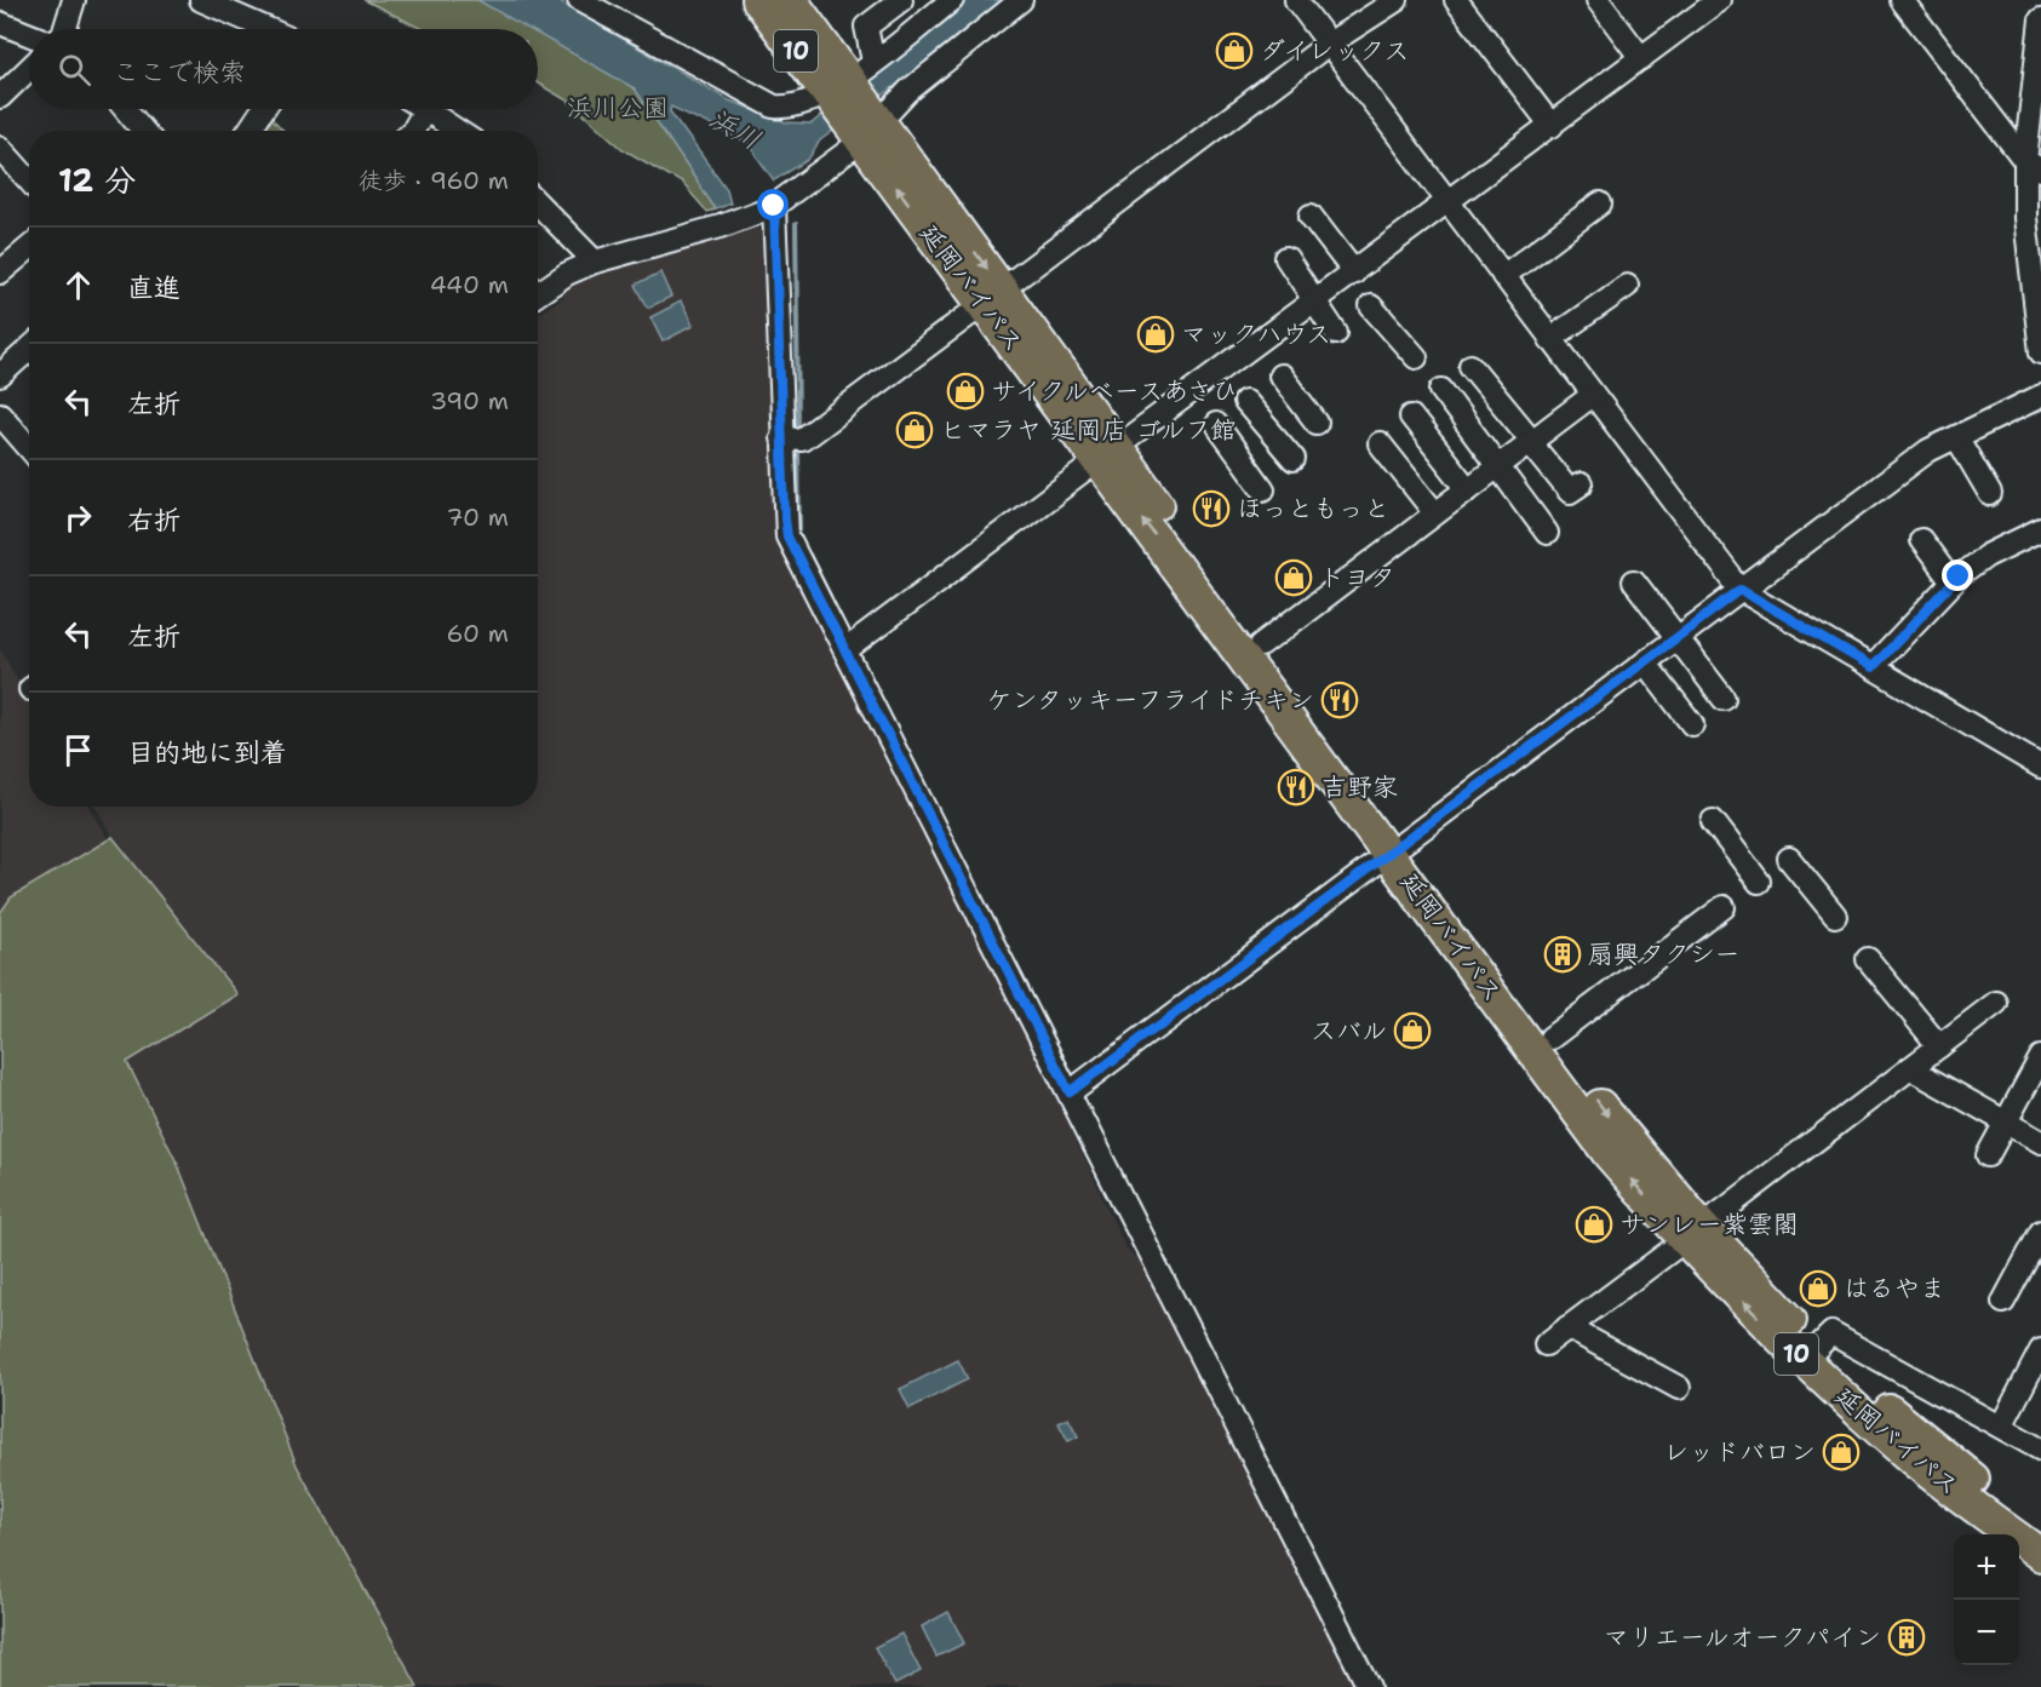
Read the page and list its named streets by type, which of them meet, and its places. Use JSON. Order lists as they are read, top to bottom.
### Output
{
  "streets": {
    "highway": ["10", "延岡バイパス"]
  },
  "water": ["浜川"],
  "parks": ["浜川公園"],
  "places": {
    "shop": [
      "ダイレックス",
      "マックハウス",
      "サイクルベースあさひ",
      "ヒマラヤ 延岡店 ゴルフ館",
      "トヨタ",
      "スバル",
      "サンレー紫雲閣",
      "はるやま",
      "レッドバロン"
    ],
    "restaurant": ["ほっともっと", "ケンタッキーフライドチキン", "吉野家"],
    "building": ["扇興タクシー", "マリエールオークパイン"]
  },
  "page": {
    "search": "ここで検索",
    "heading": ["12 分", "徒歩 · 960 m"],
    "list": [
      ["直進", "440 m"],
      ["左折", "390 m"],
      ["右折", "70 m"],
      ["左折", "60 m"],
      "目的地に到着"
    ],
    "map_buttons": ["+", "−"]
  }
}
